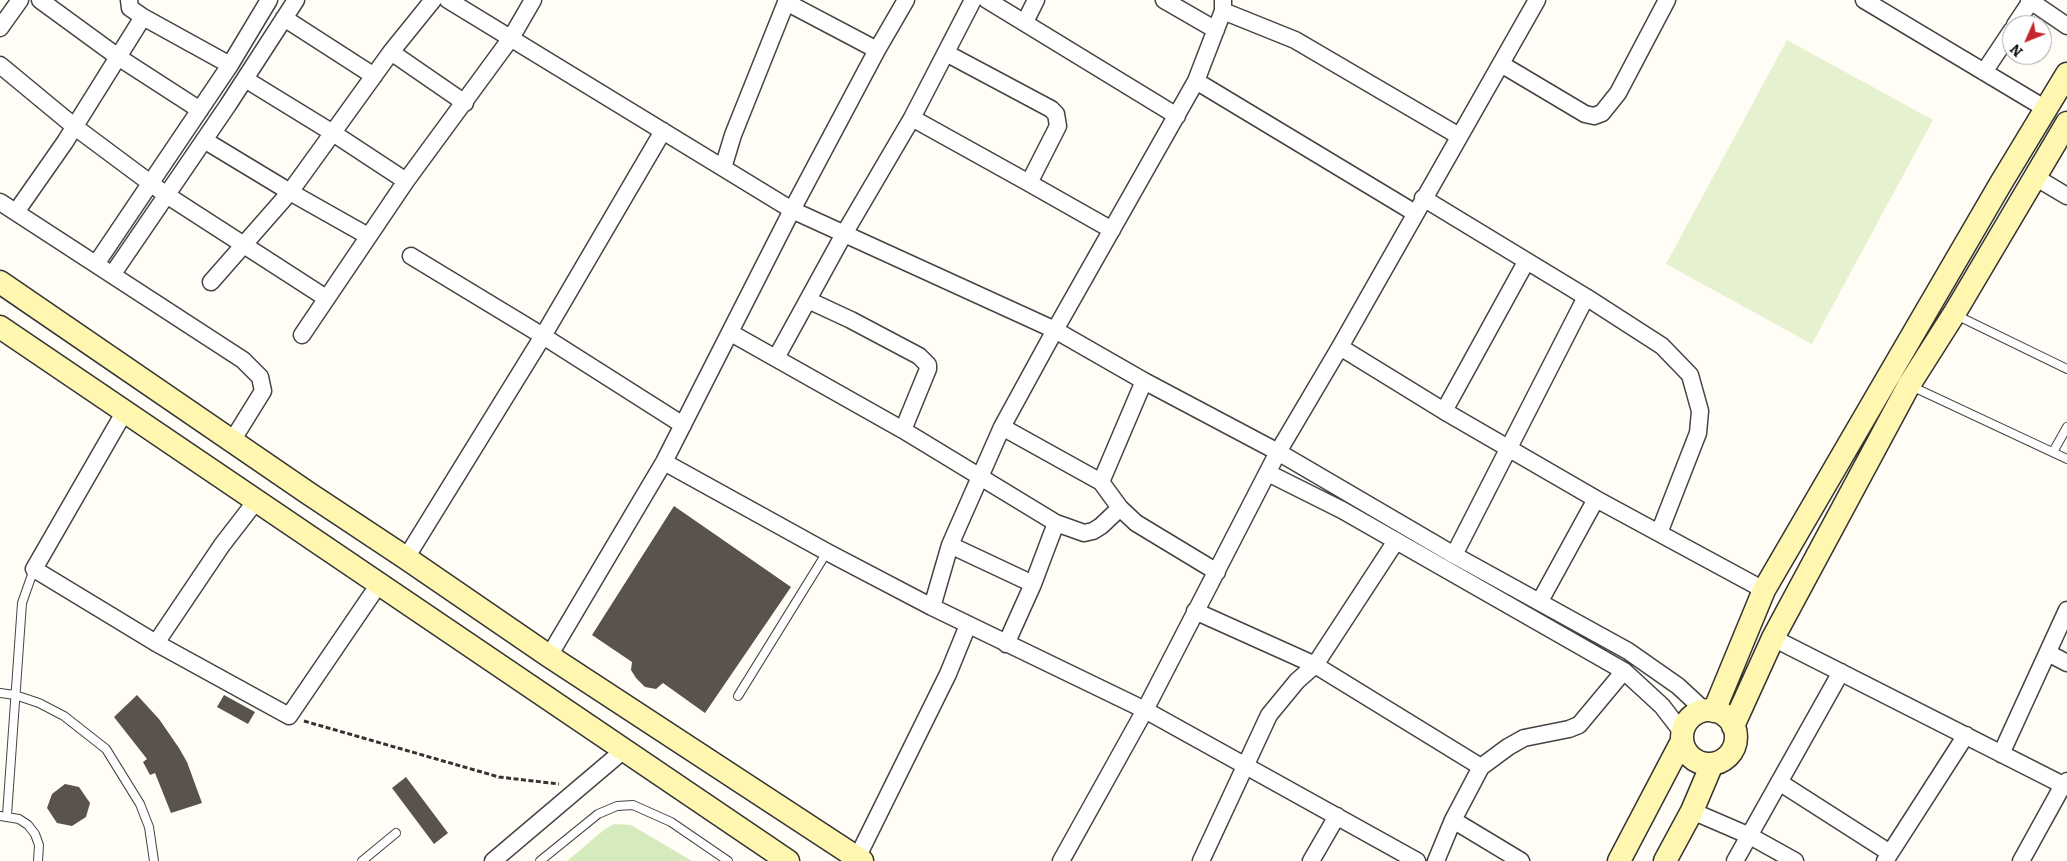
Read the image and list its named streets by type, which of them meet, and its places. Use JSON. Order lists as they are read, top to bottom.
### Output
{
  "north": "bottom left"
}
